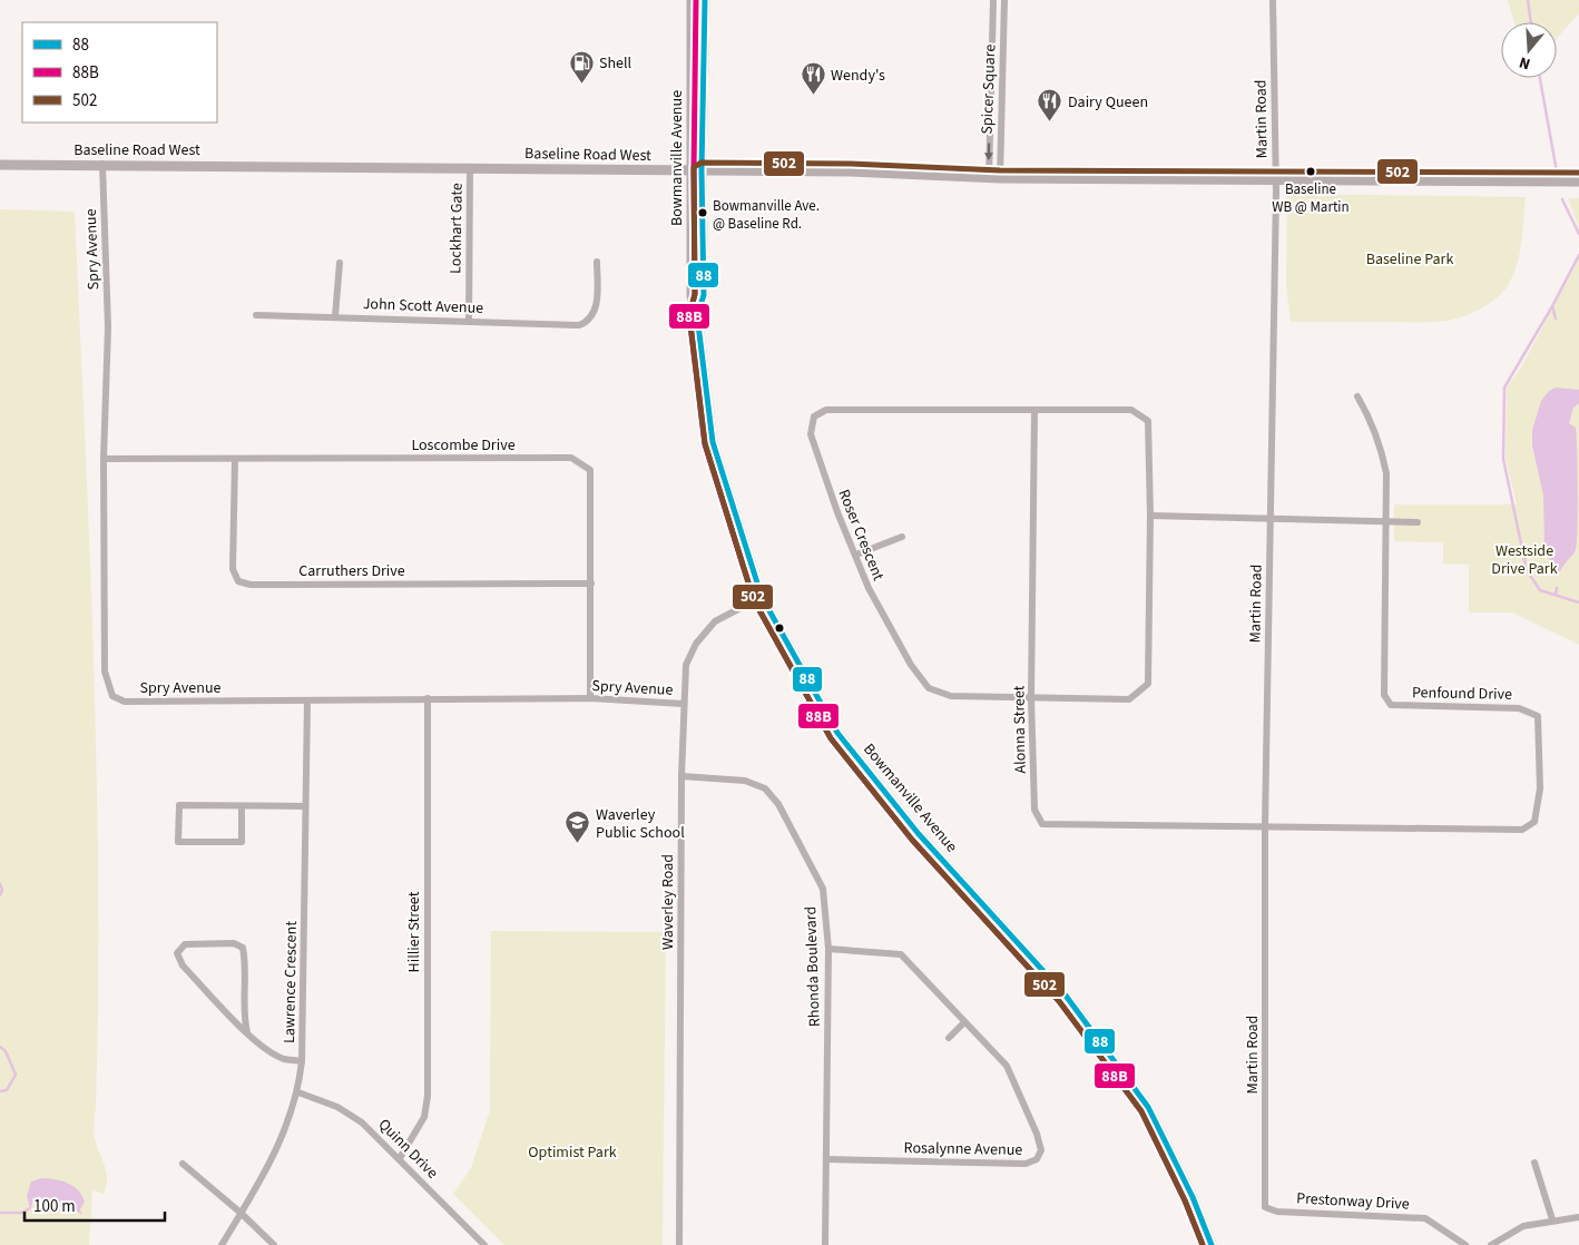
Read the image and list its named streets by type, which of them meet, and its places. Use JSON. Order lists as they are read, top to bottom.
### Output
{
  "streets": {
    "main road": ["Baseline Road West", "Bowmanville Avenue"],
    "street": [
      "Spicer Square",
      "Martin Road",
      "Lockhart Gate",
      "Spry Avenue",
      "John Scott Avenue",
      "Loscombe Drive",
      "Roser Crescent",
      "Carruthers Drive",
      "Penfound Drive",
      "Alonna Street",
      "Waverley Road",
      "Hillier Street",
      "Rhonda Boulevard",
      "Lawrence Crescent",
      "Quinn Drive",
      "Rosalynne Avenue",
      "Prestonway Drive"
    ]
  },
  "crossings": [
    ["Spicer Square", "Baseline Road West"],
    ["Martin Road", "Baseline Road West"],
    ["Martin Road", "Penfound Drive"],
    ["Martin Road", "Alonna Street"],
    ["Martin Road", "Prestonway Drive"],
    ["Baseline Road West", "Bowmanville Avenue"],
    ["Baseline Road West", "Lockhart Gate"],
    ["Baseline Road West", "Spry Avenue"],
    ["Bowmanville Avenue", "Waverley Road"],
    ["Lockhart Gate", "John Scott Avenue"],
    ["Spry Avenue", "Loscombe Drive"],
    ["Spry Avenue", "Waverley Road"],
    ["Spry Avenue", "Hillier Street"],
    ["Spry Avenue", "Lawrence Crescent"],
    ["Loscombe Drive", "Carruthers Drive"],
    ["Roser Crescent", "Alonna Street"],
    ["Penfound Drive", "Alonna Street"],
    ["Waverley Road", "Rhonda Boulevard"],
    ["Hillier Street", "Quinn Drive"],
    ["Rhonda Boulevard", "Rosalynne Avenue"],
    ["Lawrence Crescent", "Quinn Drive"]
  ],
  "parks": ["Baseline Park", "Westside Drive Park", "Optimist Park"],
  "places": {
    "fuel station": ["Shell"],
    "restaurant": ["Wendy's", "Dairy Queen"],
    "other": ["Baseline WB @ Martin", "Bowmanville Ave. @ Baseline Rd."],
    "school or university": ["Waverley Public School"]
  },
  "lines": ["transit line 88", "transit line 88B", "transit line 502"],
  "legend": ["88", "88B", "502"],
  "scale_bar": "100 m",
  "north": "bottom"
}
